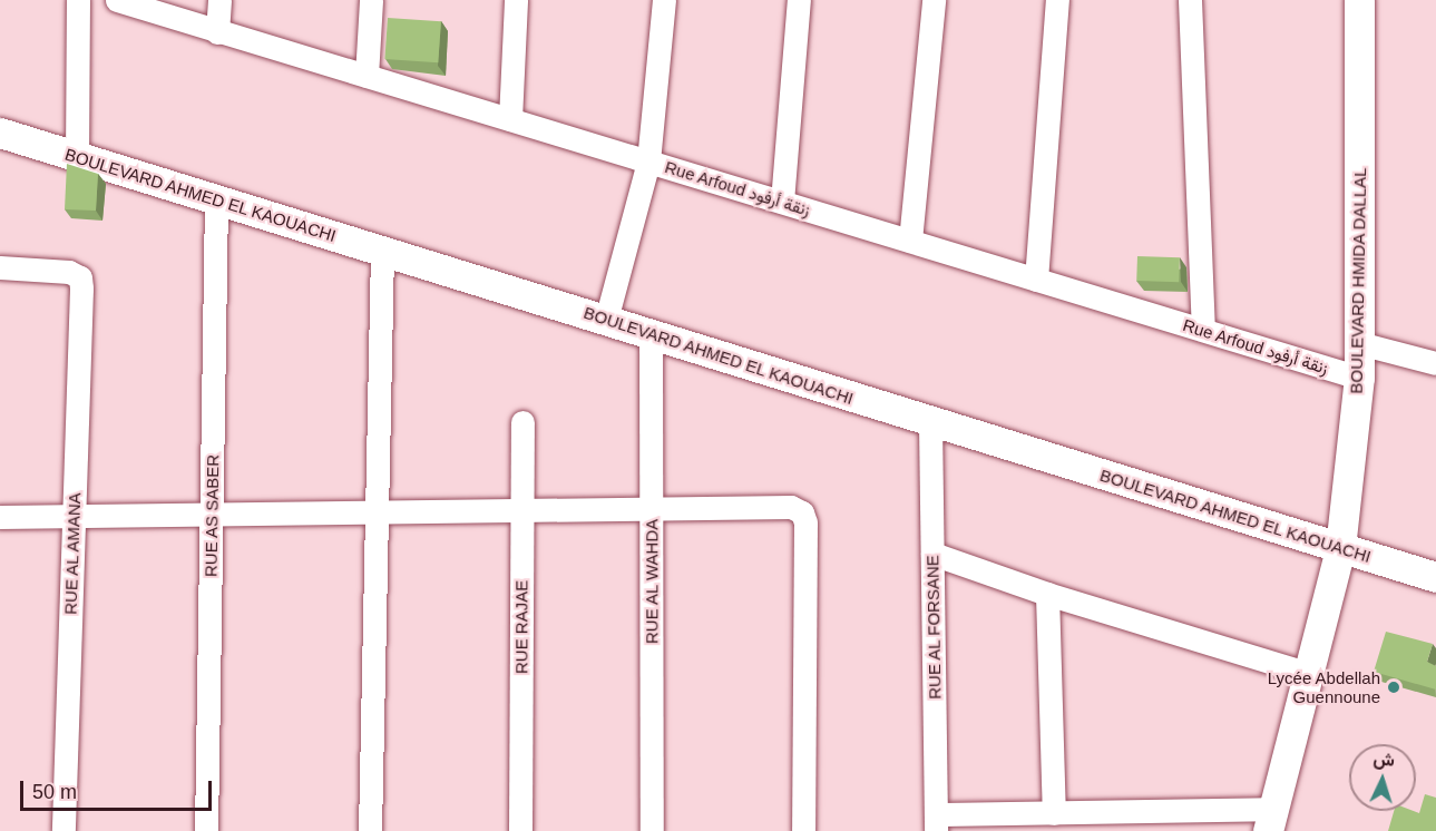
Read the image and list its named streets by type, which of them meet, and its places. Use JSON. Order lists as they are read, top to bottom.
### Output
{
  "streets": {
    "street": [
      "Rue Arfoud زنقة أرفود",
      "BOULEVARD AHMED EL KAOUACHI",
      "BOULEVARD HMIDA DALLAL",
      "RUE AS SABER",
      "RUE AL AMANA",
      "RUE AL WAHDA",
      "RUE RAJAE",
      "RUE AL FORSANE"
    ]
  },
  "crossings": [
    ["Rue Arfoud زنقة أرفود", "BOULEVARD HMIDA DALLAL"],
    ["BOULEVARD AHMED EL KAOUACHI", "BOULEVARD HMIDA DALLAL"],
    ["BOULEVARD AHMED EL KAOUACHI", "RUE AS SABER"],
    ["BOULEVARD AHMED EL KAOUACHI", "RUE AL WAHDA"],
    ["BOULEVARD AHMED EL KAOUACHI", "RUE AL FORSANE"]
  ],
  "places": ["Lycée Abdellah Guennoune"],
  "scale_bar": "50 m",
  "north": "top"
}
